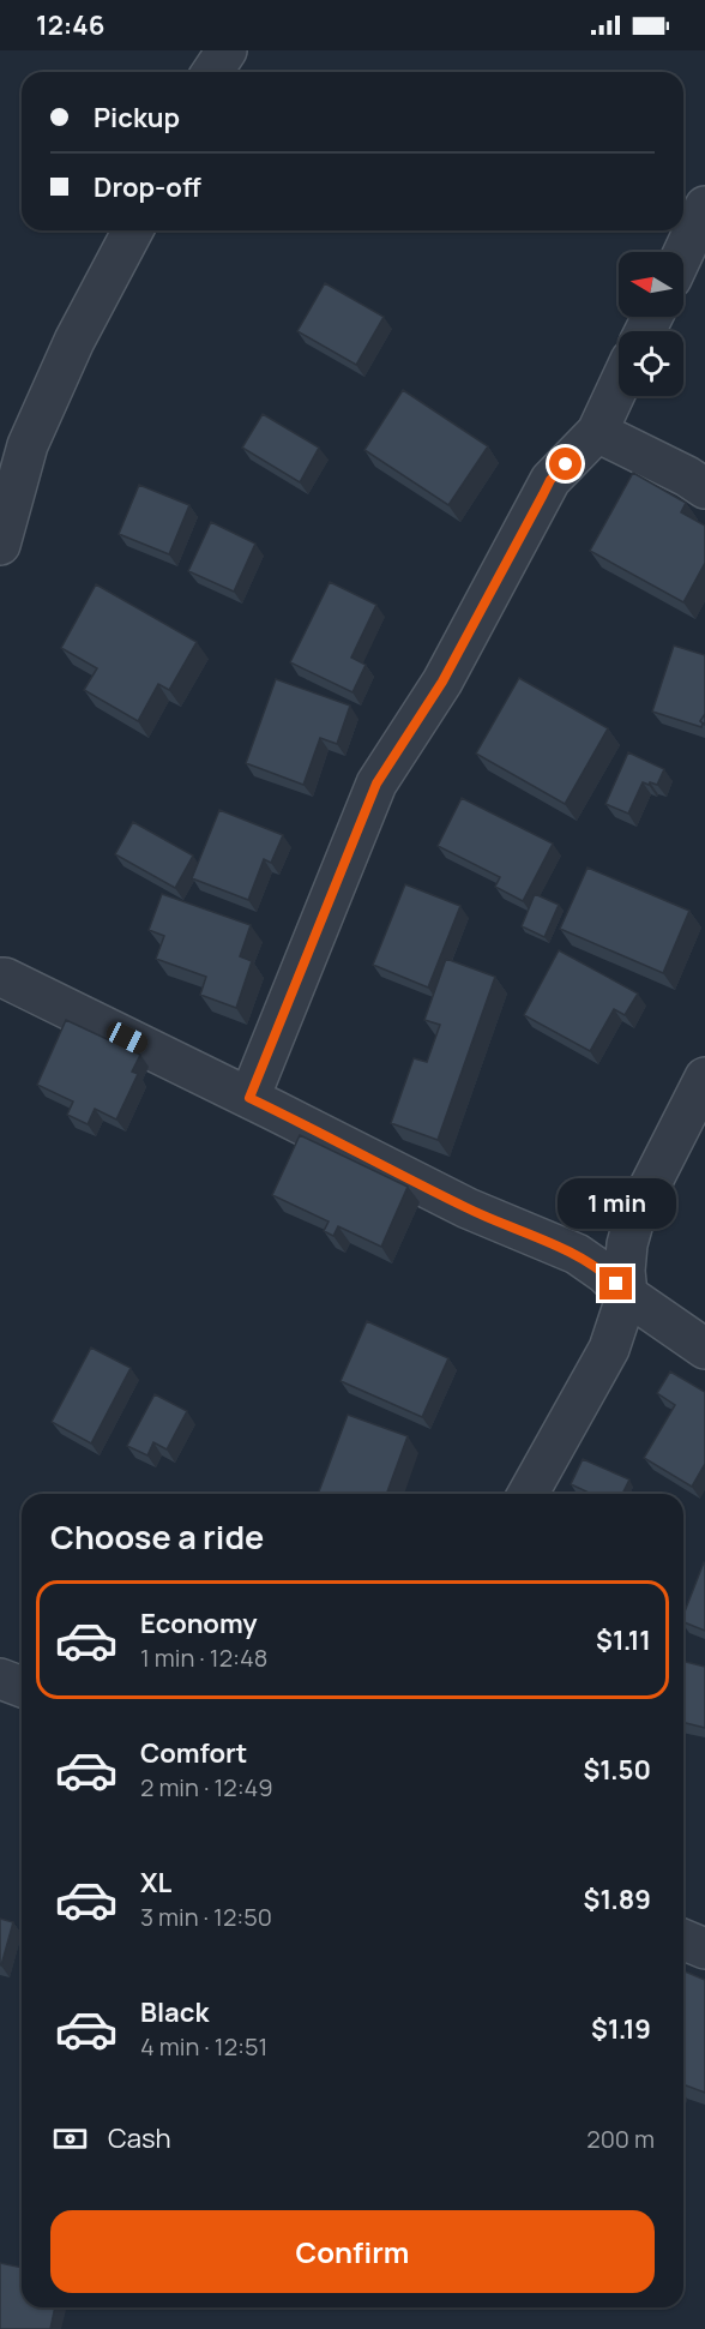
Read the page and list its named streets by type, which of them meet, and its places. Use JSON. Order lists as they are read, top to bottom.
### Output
{
  "north": "left",
  "page": {
    "status": "12:46",
    "banner": ["Pickup", "Drop-off"],
    "bubble": "1 min",
    "heading": "Choose a ride",
    "list": [
      {
        "name": "Economy",
        "note": "1 min · 12:48",
        "value": "$1.11"
      },
      {
        "name": "Comfort",
        "note": "2 min · 12:49",
        "value": "$1.50"
      },
      {
        "name": "XL",
        "note": "3 min · 12:50",
        "value": "$1.89"
      },
      {
        "name": "Black",
        "note": "4 min · 12:51",
        "value": "$1.19"
      }
    ],
    "pay": ["Cash", "200 m"],
    "buttons": "Confirm"
  }
}
